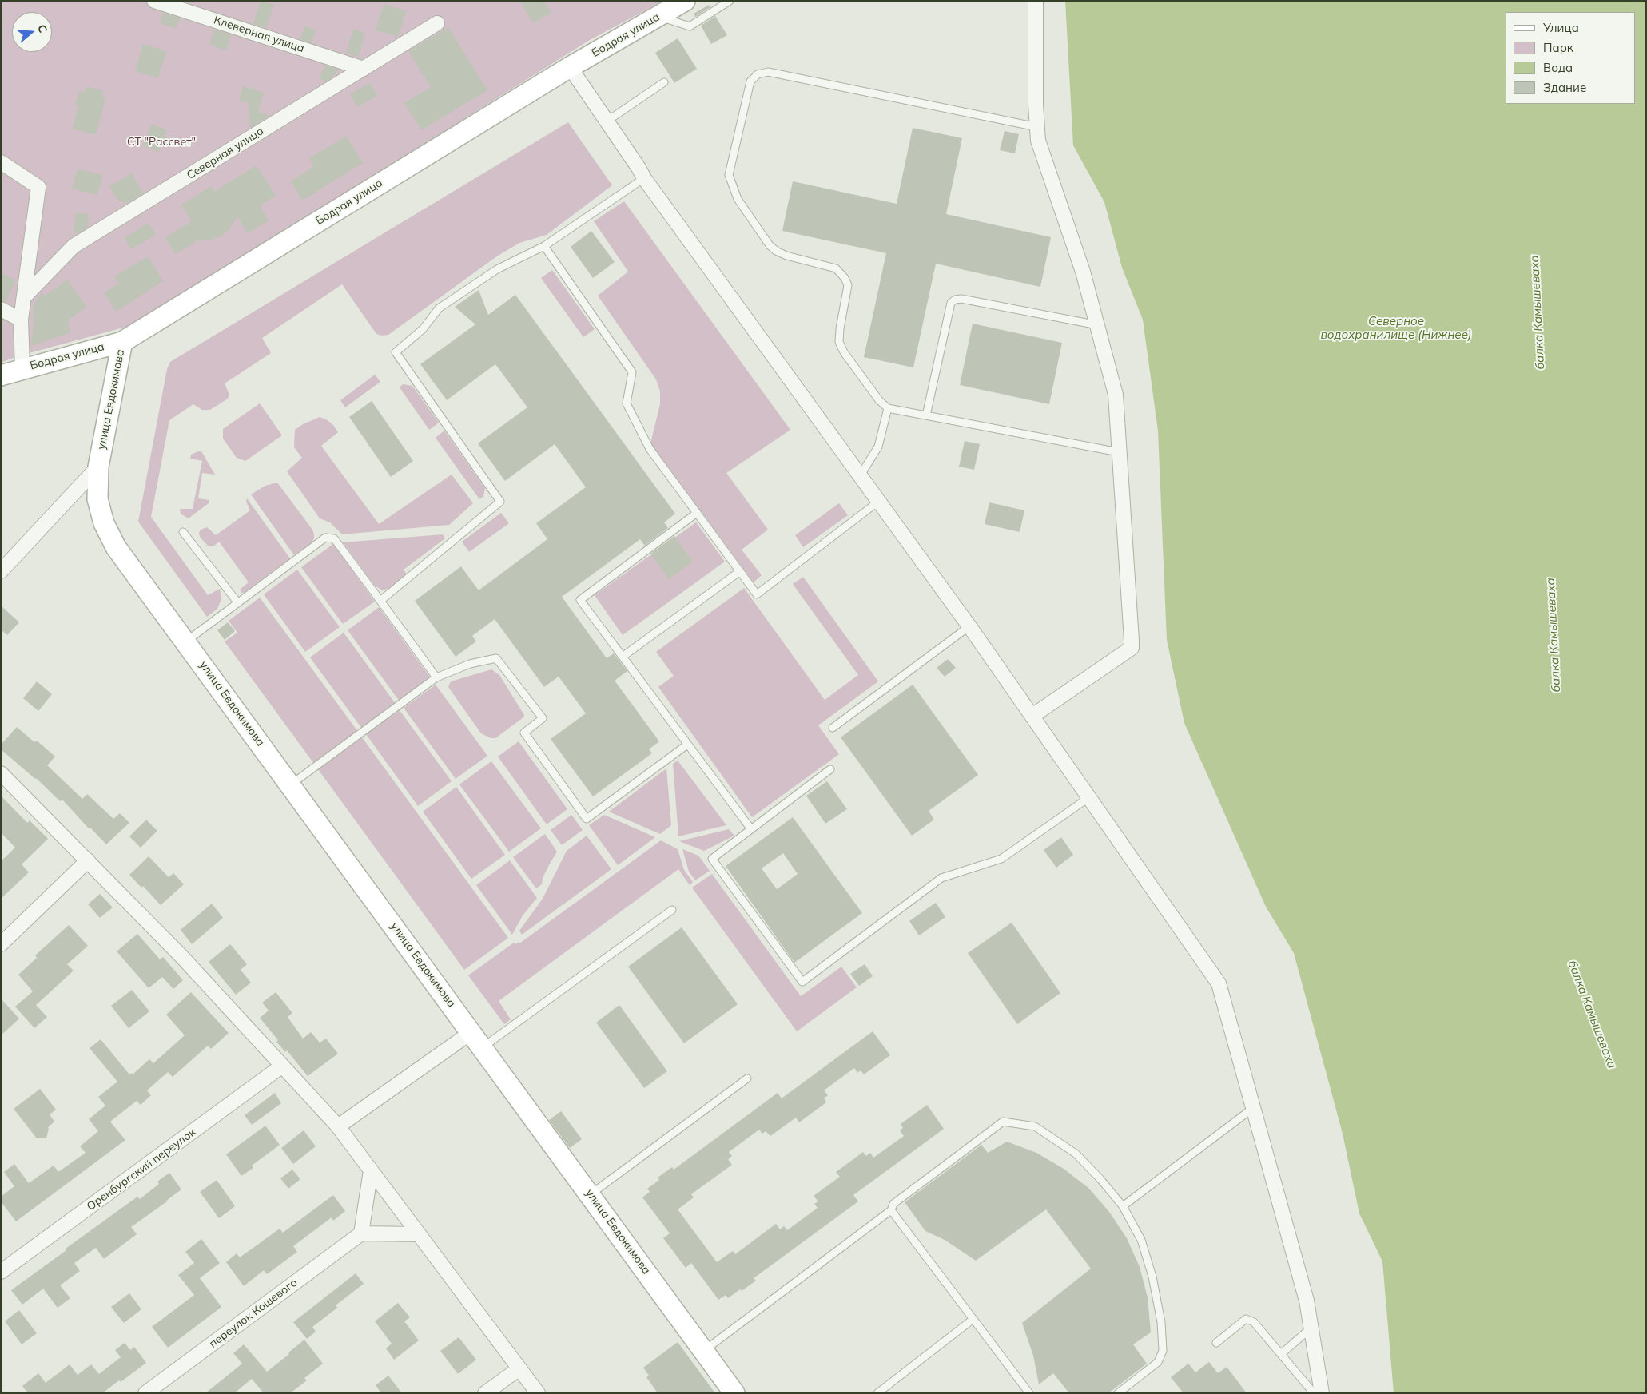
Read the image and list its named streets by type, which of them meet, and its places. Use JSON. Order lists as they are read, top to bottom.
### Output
{
  "streets": {
    "main road": ["Бодрая улица", "улица Евдокимова"],
    "street": [
      "Клеверная улица",
      "Северная улица",
      "Оренбургский переулок",
      "переулок Кошевого"
    ]
  },
  "crossings": [
    ["Клеверная улица", "Северная улица"],
    ["Бодрая улица", "улица Евдокимова"]
  ],
  "water": ["балка Камышеваха", "Северное водохранилище (Нижнее)"],
  "parks": ["СТ \"Рассвет\""],
  "legend": [
    "Улица",
    "Парк",
    "Вода",
    "Здание"
  ],
  "north": "right"
}
